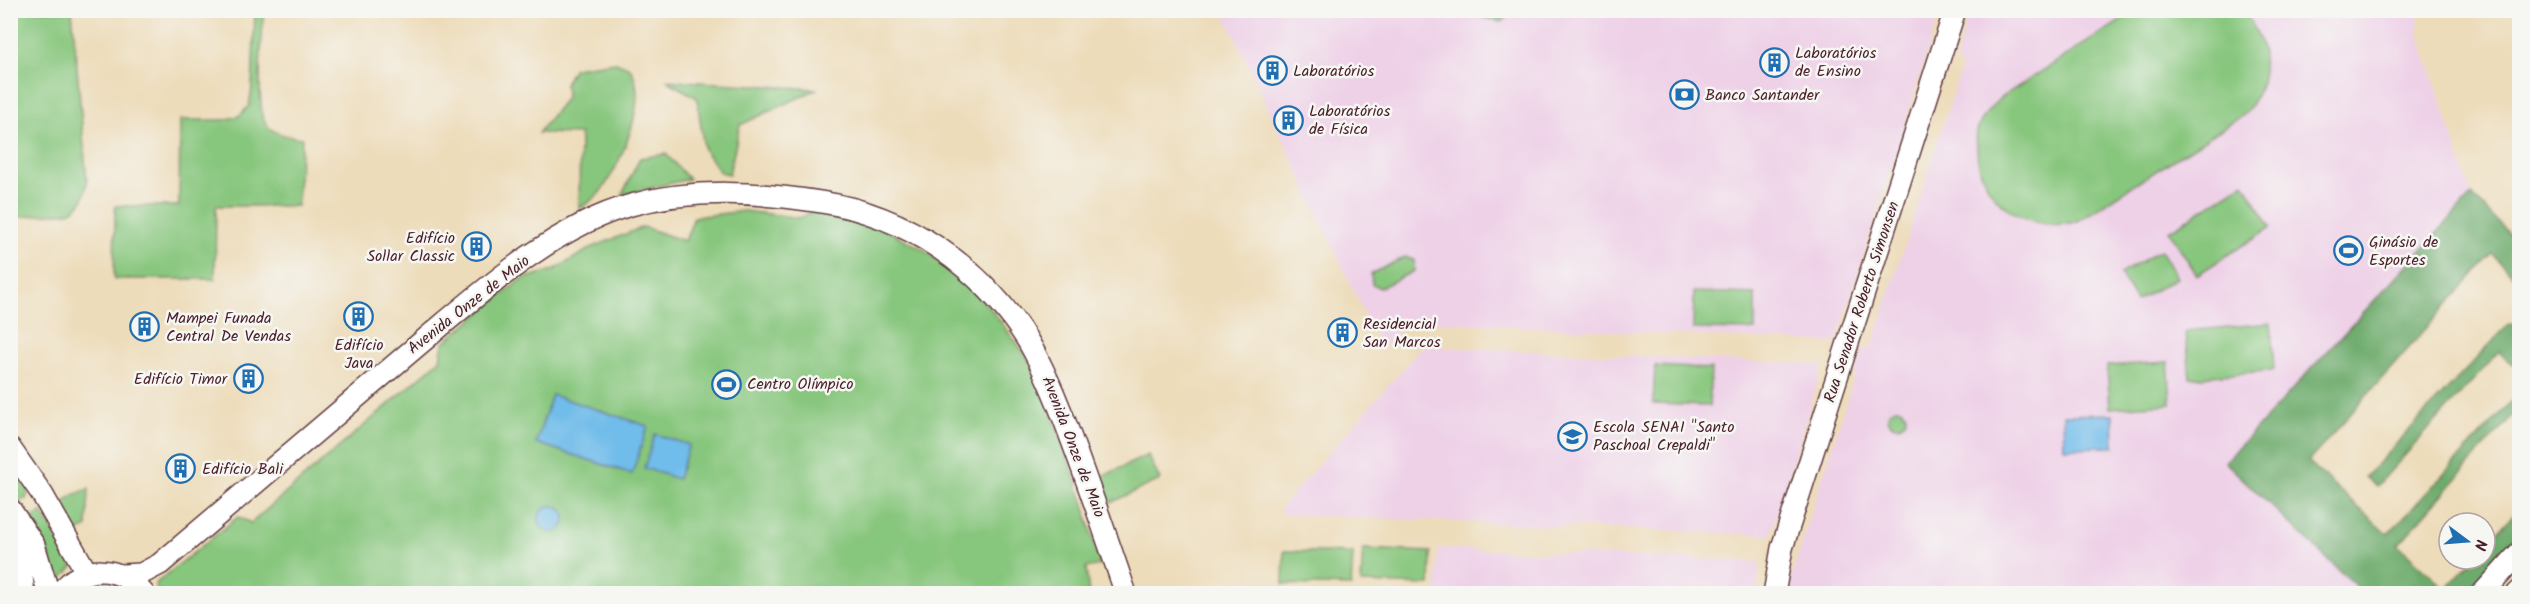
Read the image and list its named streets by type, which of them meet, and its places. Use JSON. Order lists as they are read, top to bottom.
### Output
{
  "streets": {
    "street": ["Rua Senador Roberto Simonsen", "Avenida Onze de Maio"]
  },
  "places": {
    "building": [
      "Laboratórios de Ensino",
      "Laboratórios",
      "Laboratórios de Física",
      "Edifício Sollar Classic",
      "Edifício Java",
      "Mampei Funada Central De Vendas",
      "Residencial San Marcos",
      "Edifício Timor",
      "Edifício Bali"
    ],
    "bank": ["Banco Santander"],
    "sports": ["Ginásio de Esportes", "Centro Olímpico"],
    "school or university": ["Escola SENAI \"Santo Paschoal Crepaldi\""]
  },
  "north": "right"
}
